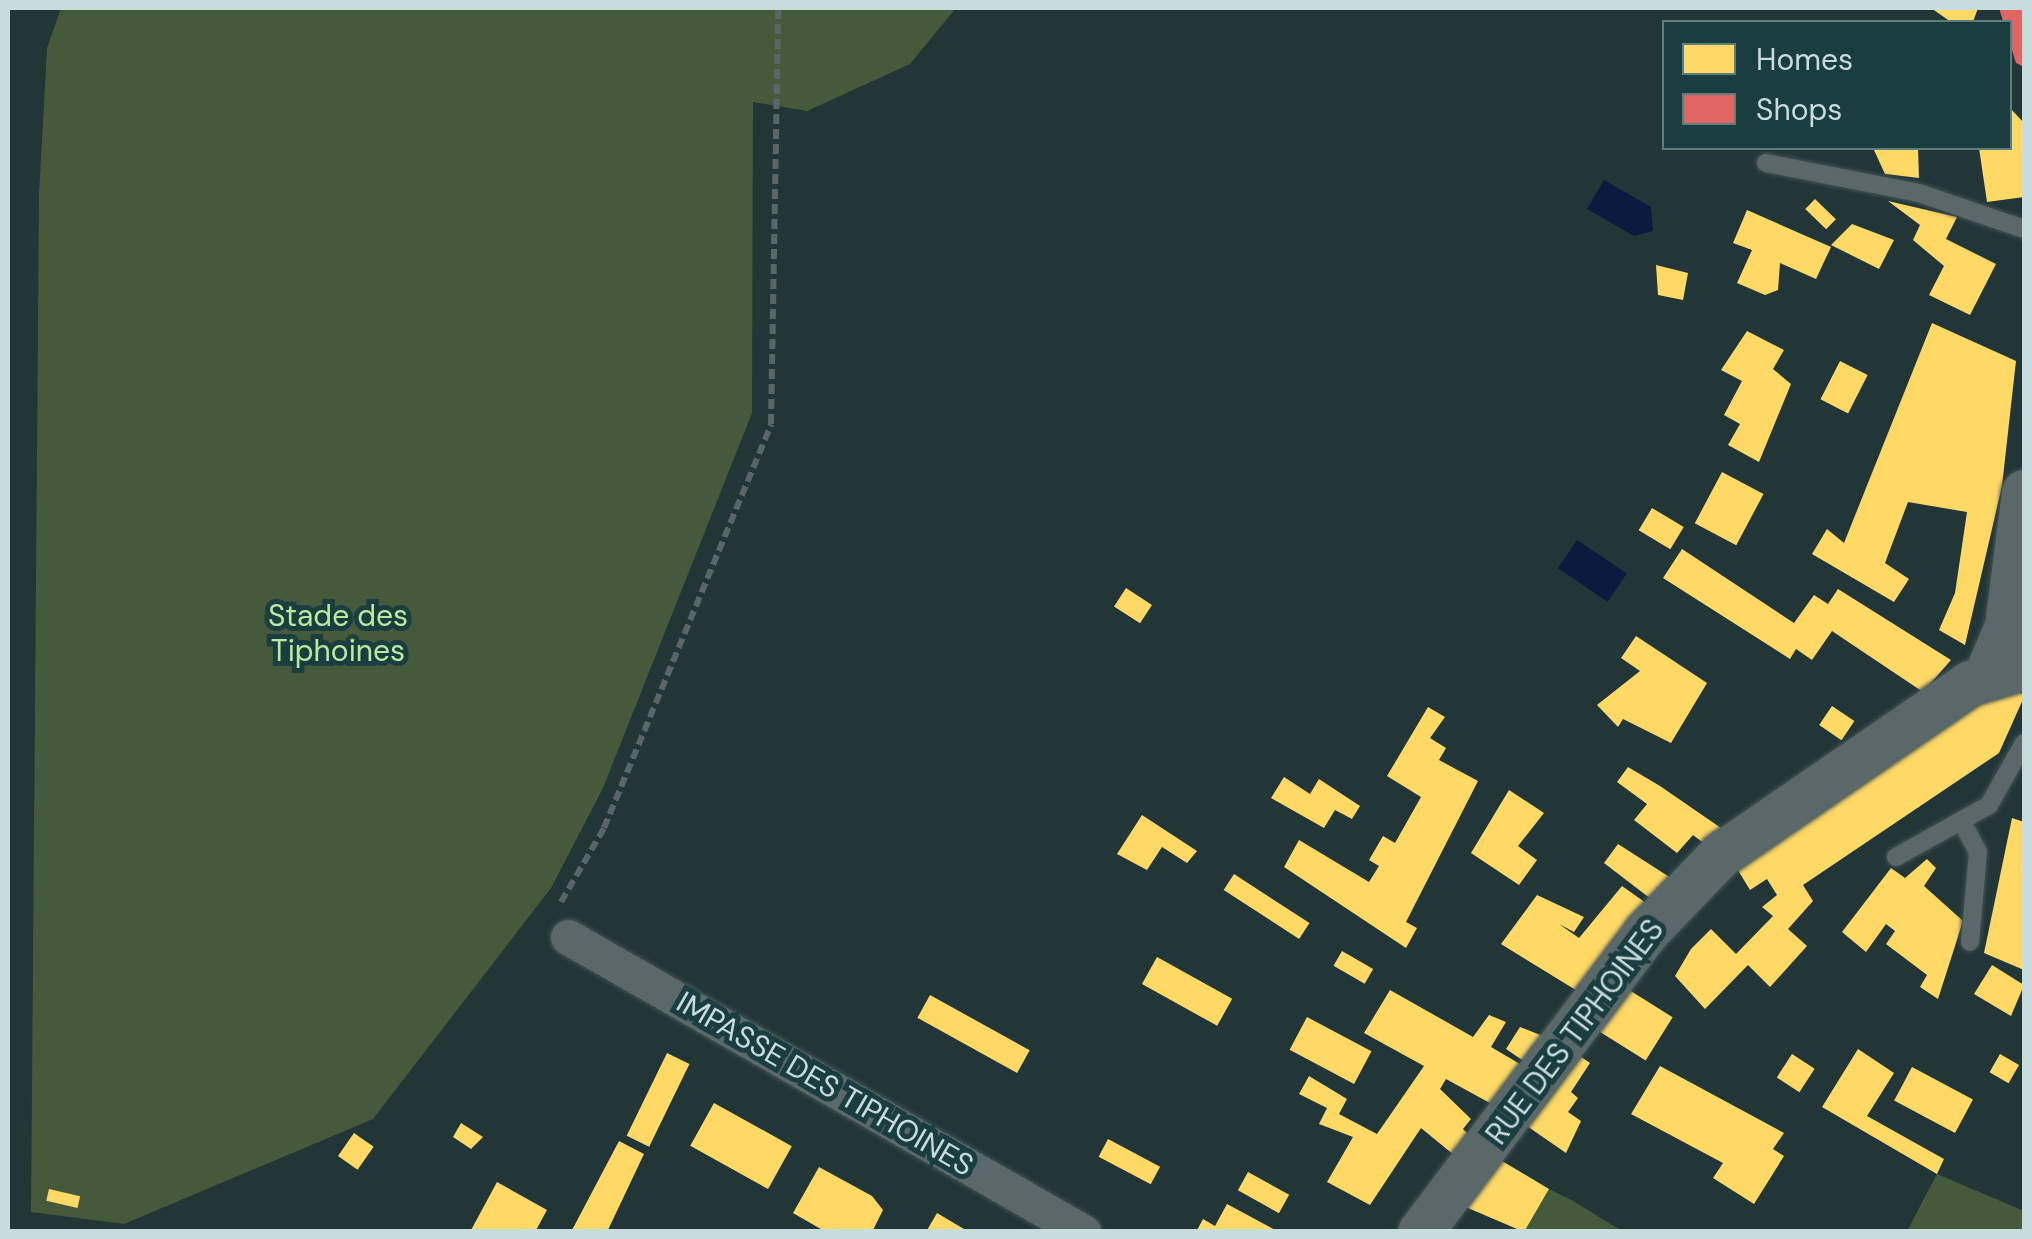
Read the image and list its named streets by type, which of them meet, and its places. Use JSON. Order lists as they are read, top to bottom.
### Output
{
  "streets": {
    "street": ["RUE DES TIPHOINES", "IMPASSE DES TIPHOINES"]
  },
  "parks": ["Stade des Tiphoines"],
  "legend": ["Homes", "Shops"]
}
